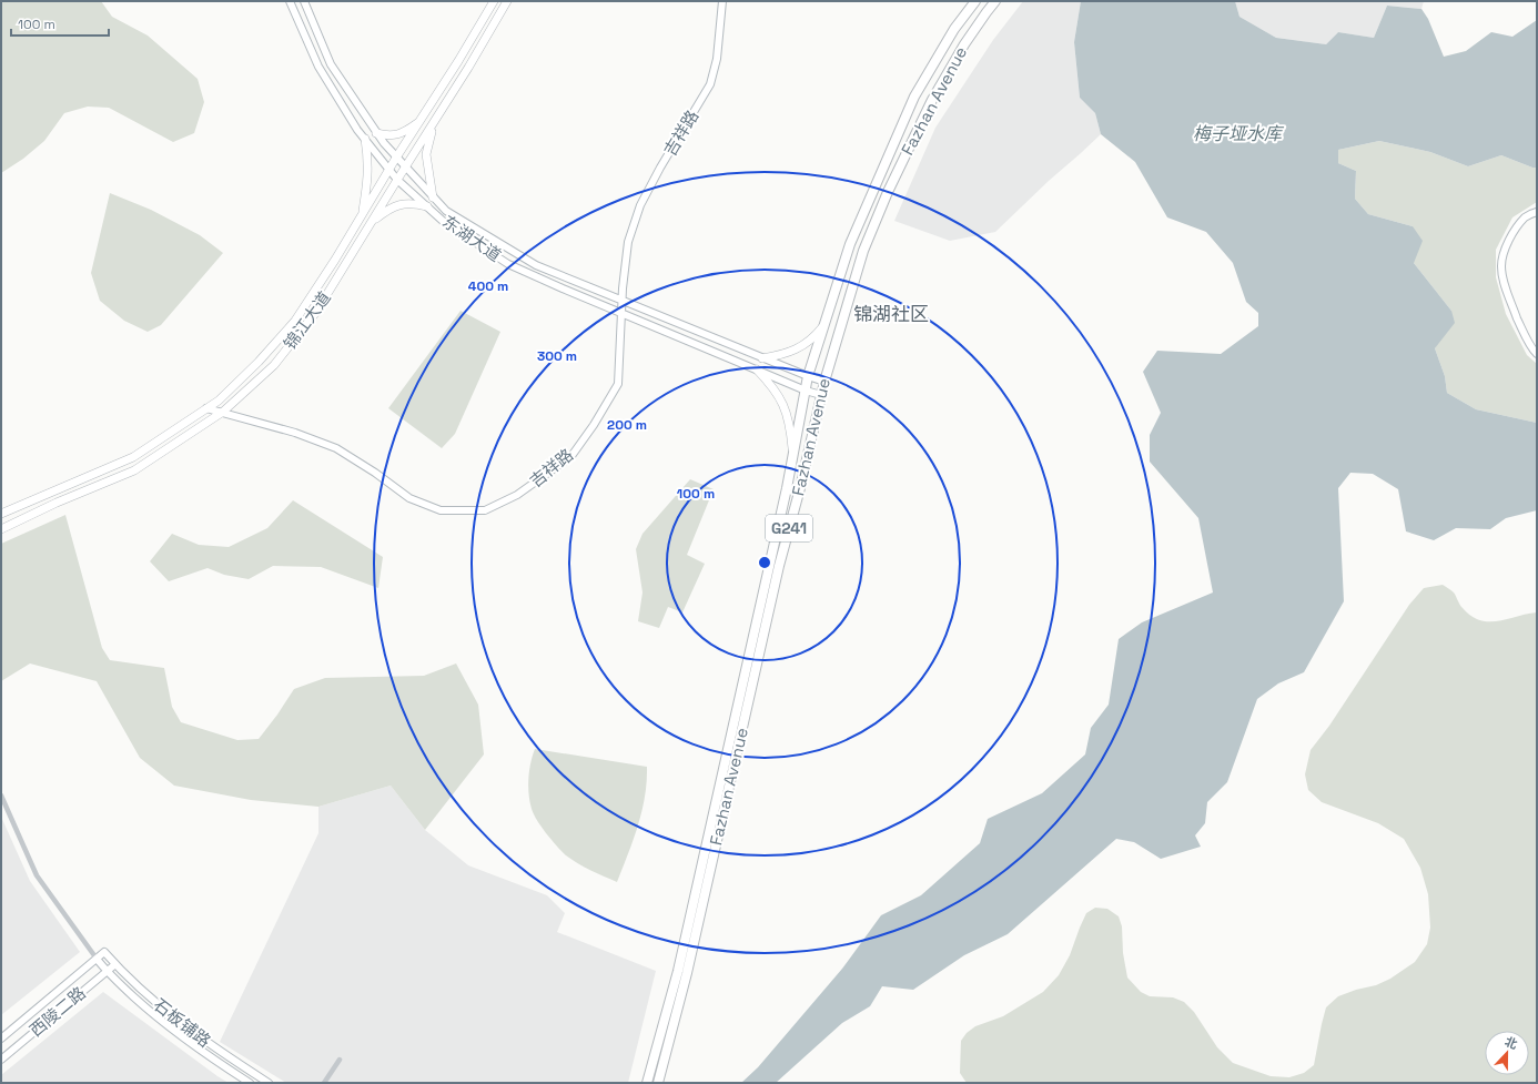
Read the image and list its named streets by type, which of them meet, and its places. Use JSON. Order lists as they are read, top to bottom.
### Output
{
  "streets": {
    "highway": ["Fazhan Avenue", "G241"],
    "main road": [
      "吉祥路",
      "东湖大道",
      "锦江大道",
      "西陵二路",
      "石板铺路"
    ]
  },
  "crossings": [
    ["Fazhan Avenue", "东湖大道"],
    ["吉祥路", "东湖大道"],
    ["吉祥路", "锦江大道"],
    ["东湖大道", "锦江大道"],
    ["西陵二路", "石板铺路"]
  ],
  "districts": ["锦湖社区"],
  "water": ["梅子垭水库"],
  "scale_bar": "100 m",
  "north": "top",
  "rings": [
    "400 m",
    "300 m",
    "200 m",
    "100 m"
  ]
}
